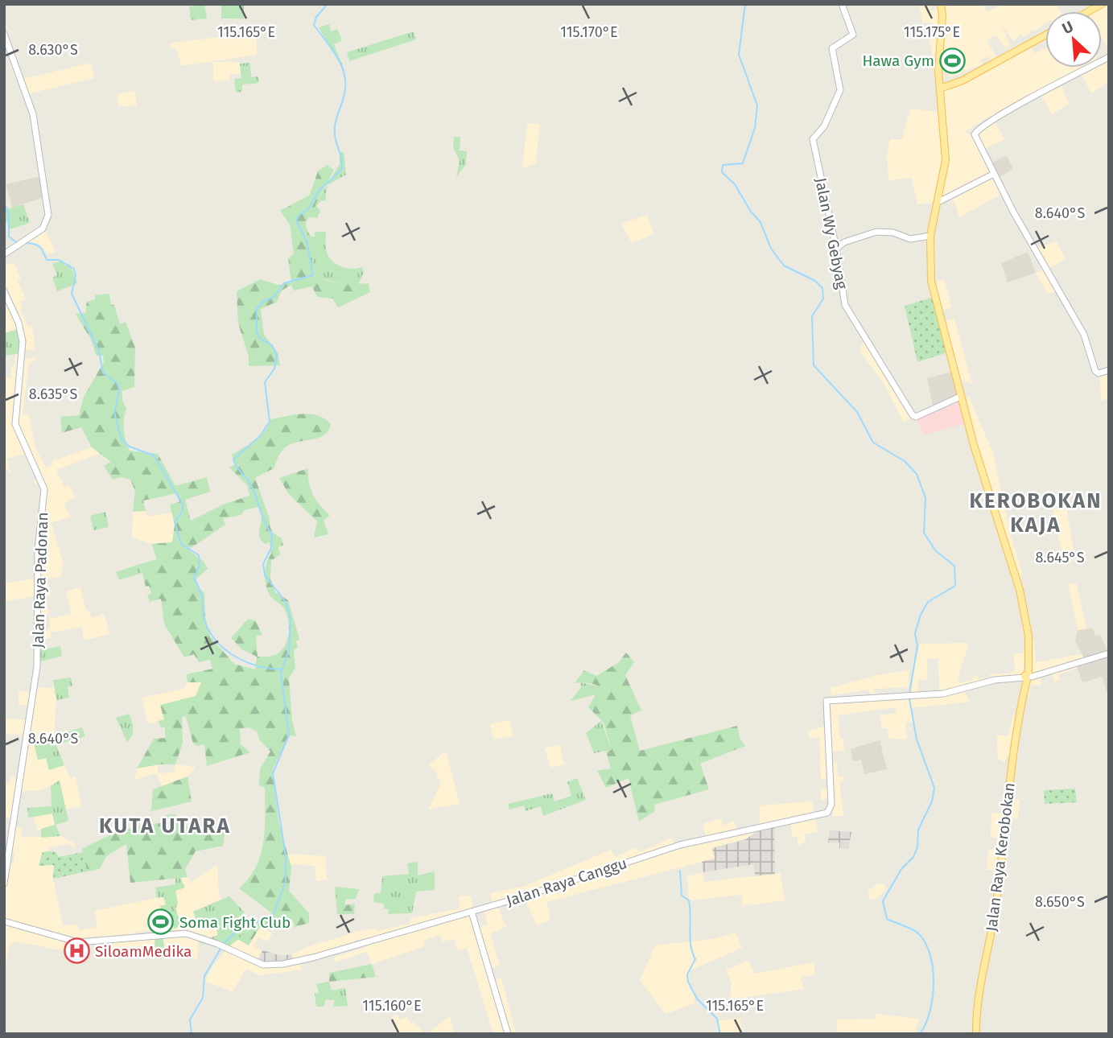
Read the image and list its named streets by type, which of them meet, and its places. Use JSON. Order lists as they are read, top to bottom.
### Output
{
  "streets": {
    "main road": [
      "Jalan Wy Gebyag",
      "Jalan Raya Padonan",
      "Jalan Raya Kerobokan",
      "Jalan Raya Canggu"
    ]
  },
  "crossings": [
    ["Jalan Wy Gebyag", "Jalan Raya Kerobokan"],
    ["Jalan Raya Kerobokan", "Jalan Raya Canggu"]
  ],
  "districts": ["KEROBOKAN KAJA", "KUTA UTARA"],
  "places": {
    "sports": ["Hawa Gym", "Soma Fight Club"],
    "hospital": ["SiloamMedika"]
  },
  "north": "top left",
  "coordinates": [
    "115.165°E",
    "115.170°E",
    "115.175°E",
    "8.630°S",
    "8.640°S",
    "8.635°S",
    "8.645°S",
    "8.650°S",
    "115.160°E"
  ]
}
